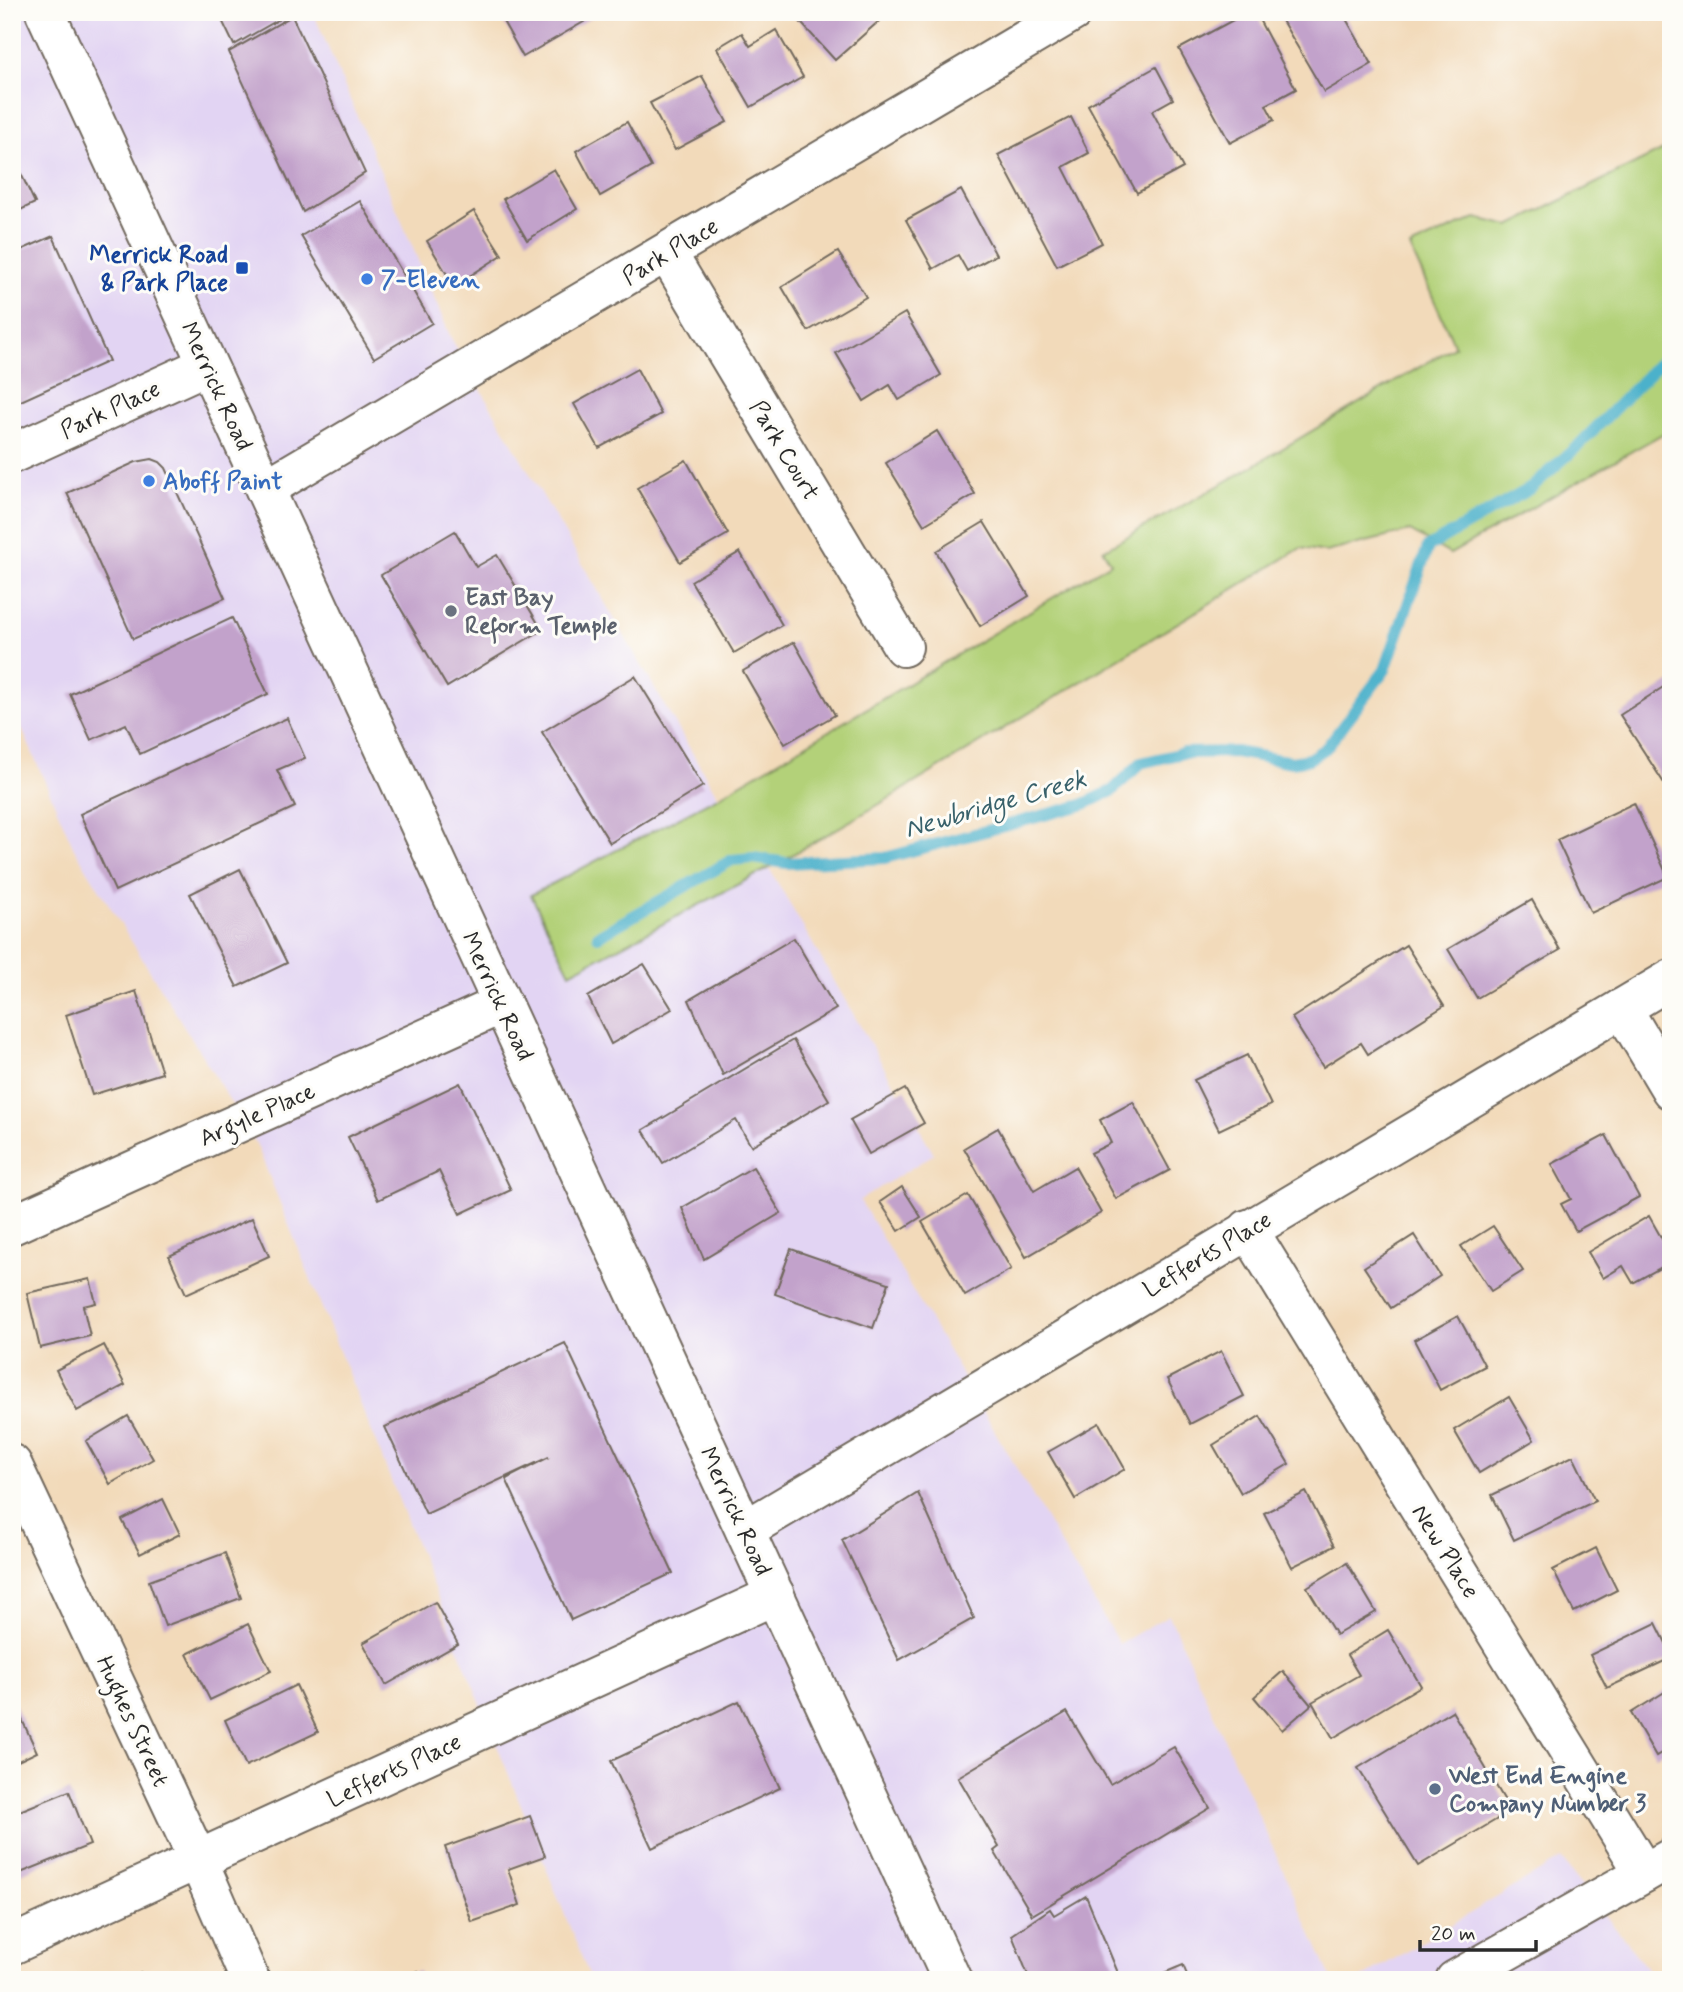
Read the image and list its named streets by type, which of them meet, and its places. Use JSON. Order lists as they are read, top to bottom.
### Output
{
  "streets": {
    "street": [
      "Park Place",
      "Merrick Road",
      "Park Court",
      "Argyle Place",
      "Lefferts Place",
      "New Place",
      "Hughes Street"
    ]
  },
  "crossings": [
    ["Park Place", "Merrick Road"],
    ["Park Place", "Park Court"],
    ["Merrick Road", "Argyle Place"],
    ["Merrick Road", "Lefferts Place"],
    ["Lefferts Place", "New Place"],
    ["Lefferts Place", "Hughes Street"]
  ],
  "water": ["Newbridge Creek"],
  "places": {
    "transit": ["Merrick Road & Park Place"],
    "other": [
      "7-Eleven",
      "Aboff Paint",
      "East Bay Reform Temple",
      "West End Engine Company Number 3"
    ]
  },
  "scale_bar": "20 m"
}
